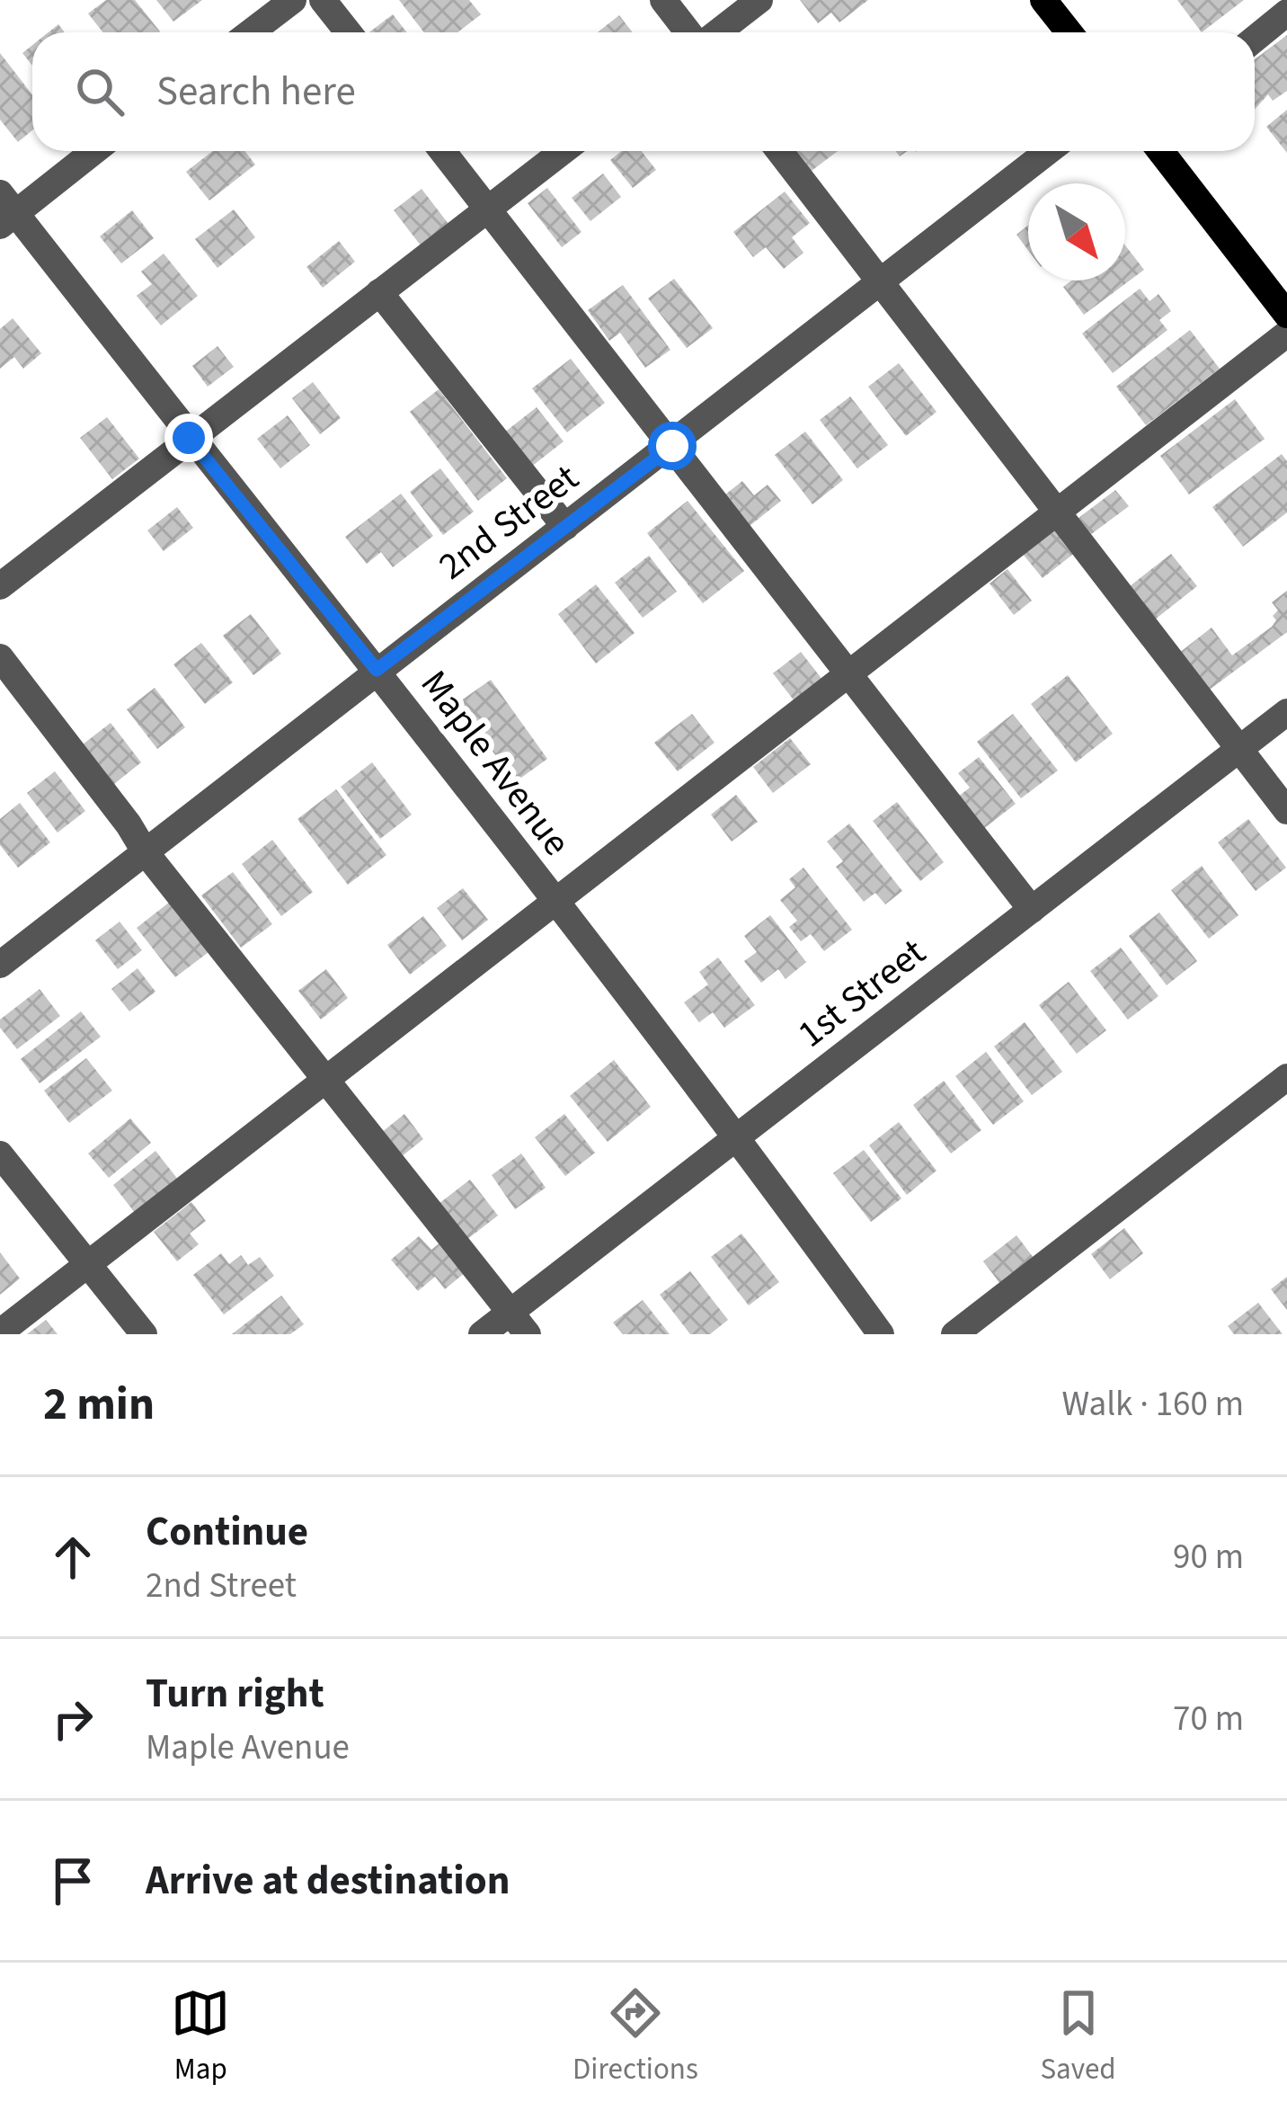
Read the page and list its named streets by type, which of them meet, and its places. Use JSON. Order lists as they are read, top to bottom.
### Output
{
  "streets": {
    "street": ["2nd Street", "Maple Avenue", "1st Street"]
  },
  "crossings": [
    ["2nd Street", "Maple Avenue"],
    ["Maple Avenue", "1st Street"]
  ],
  "north": "bottom right",
  "page": {
    "search": "Search here",
    "heading": ["2 min", "Walk · 160 m"],
    "list": [
      ["Continue", "2nd Street", "90 m"],
      ["Turn right", "Maple Avenue", "70 m"],
      "Arrive at destination"
    ],
    "nav": ["Map", "Directions", "Saved"]
  }
}
